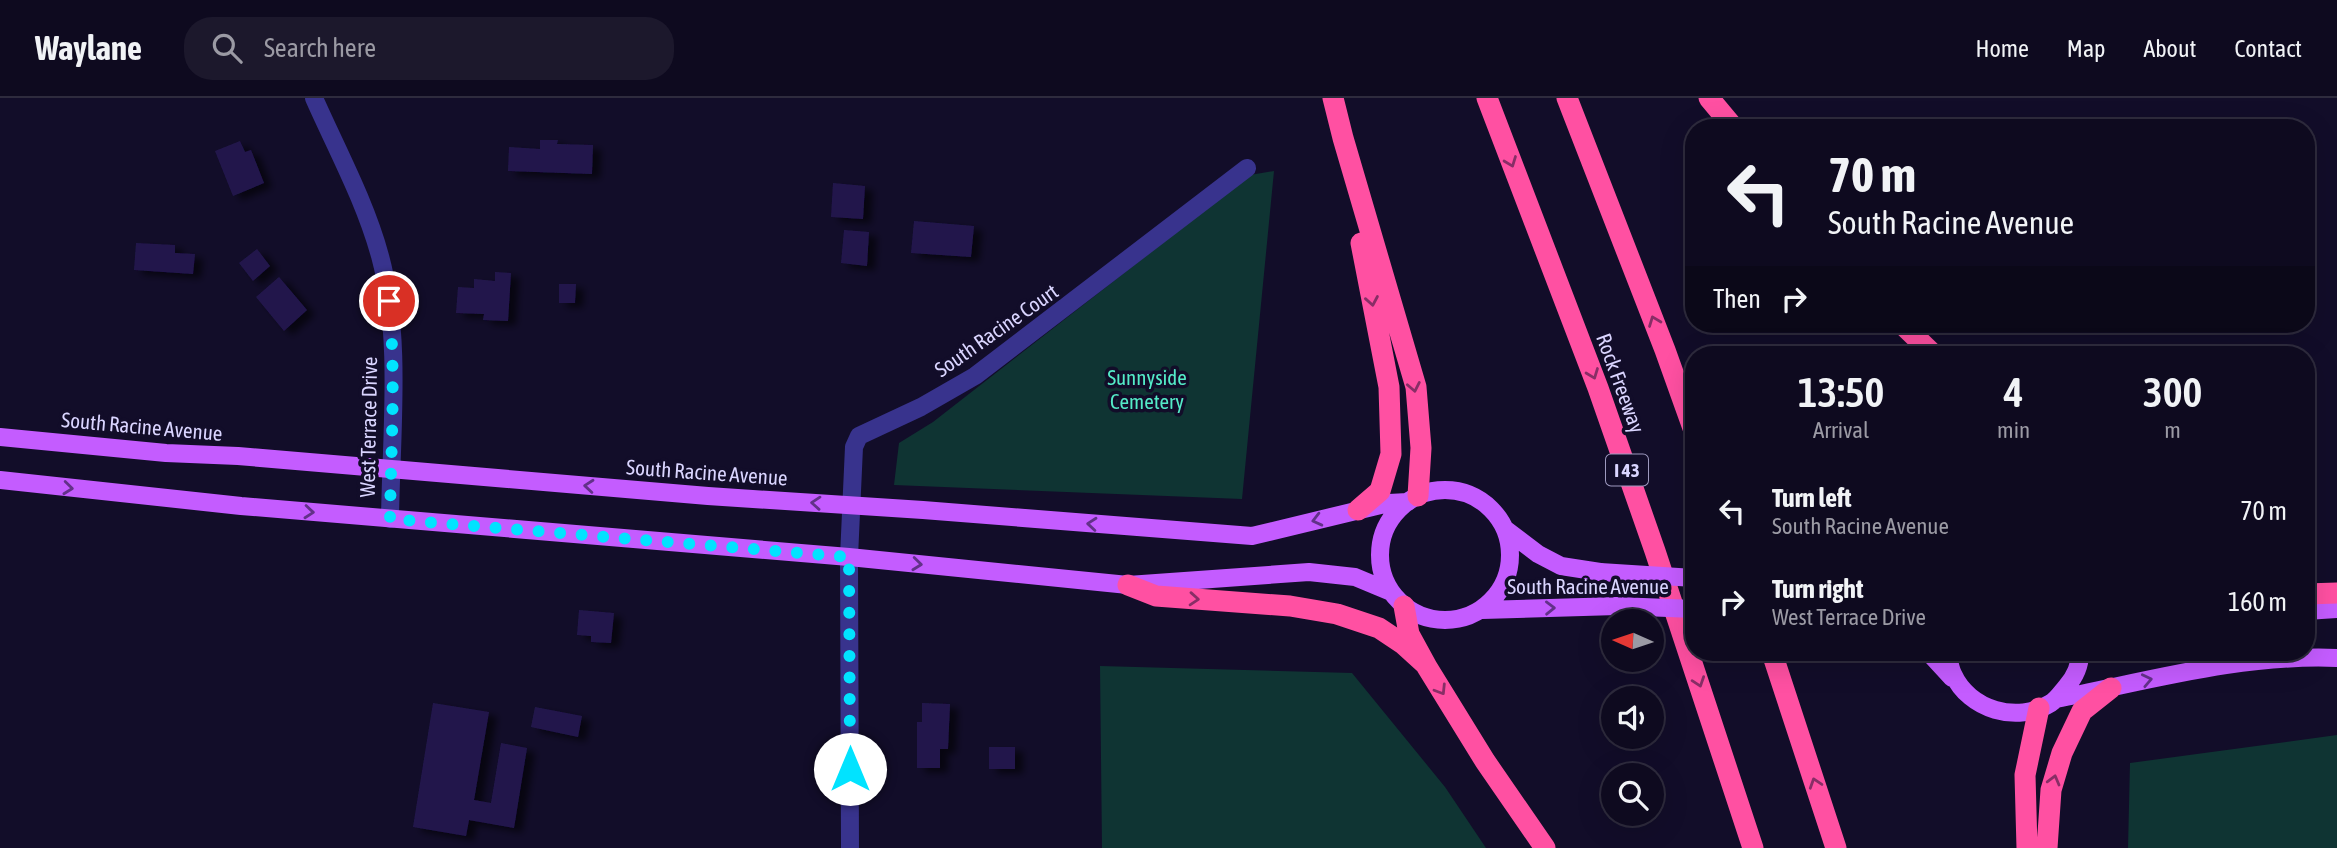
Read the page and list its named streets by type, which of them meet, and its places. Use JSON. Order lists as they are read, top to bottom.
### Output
{
  "streets": {
    "highway": ["Rock Freeway", "I 43"],
    "main road": ["South Racine Avenue"],
    "street": ["South Racine Court", "West Terrace Drive"]
  },
  "crossings": [
    ["South Racine Court", "South Racine Avenue"],
    ["South Racine Avenue", "West Terrace Drive"]
  ],
  "parks": ["Sunnyside Cemetery"],
  "north": "left",
  "page": {
    "header": "Waylane",
    "search": "Search here",
    "nav": [
      "Home",
      "Map",
      "About",
      "Contact"
    ],
    "turn": ["70 m", "South Racine Avenue"],
    "then": "Then",
    "eta": [
      "13:50",
      "Arrival",
      "4",
      "min",
      "300",
      "m"
    ],
    "list": [
      {
        "name": "Turn left",
        "note": "South Racine Avenue",
        "value": "70 m"
      },
      {
        "name": "Turn right",
        "note": "West Terrace Drive",
        "value": "160 m"
      }
    ]
  }
}
